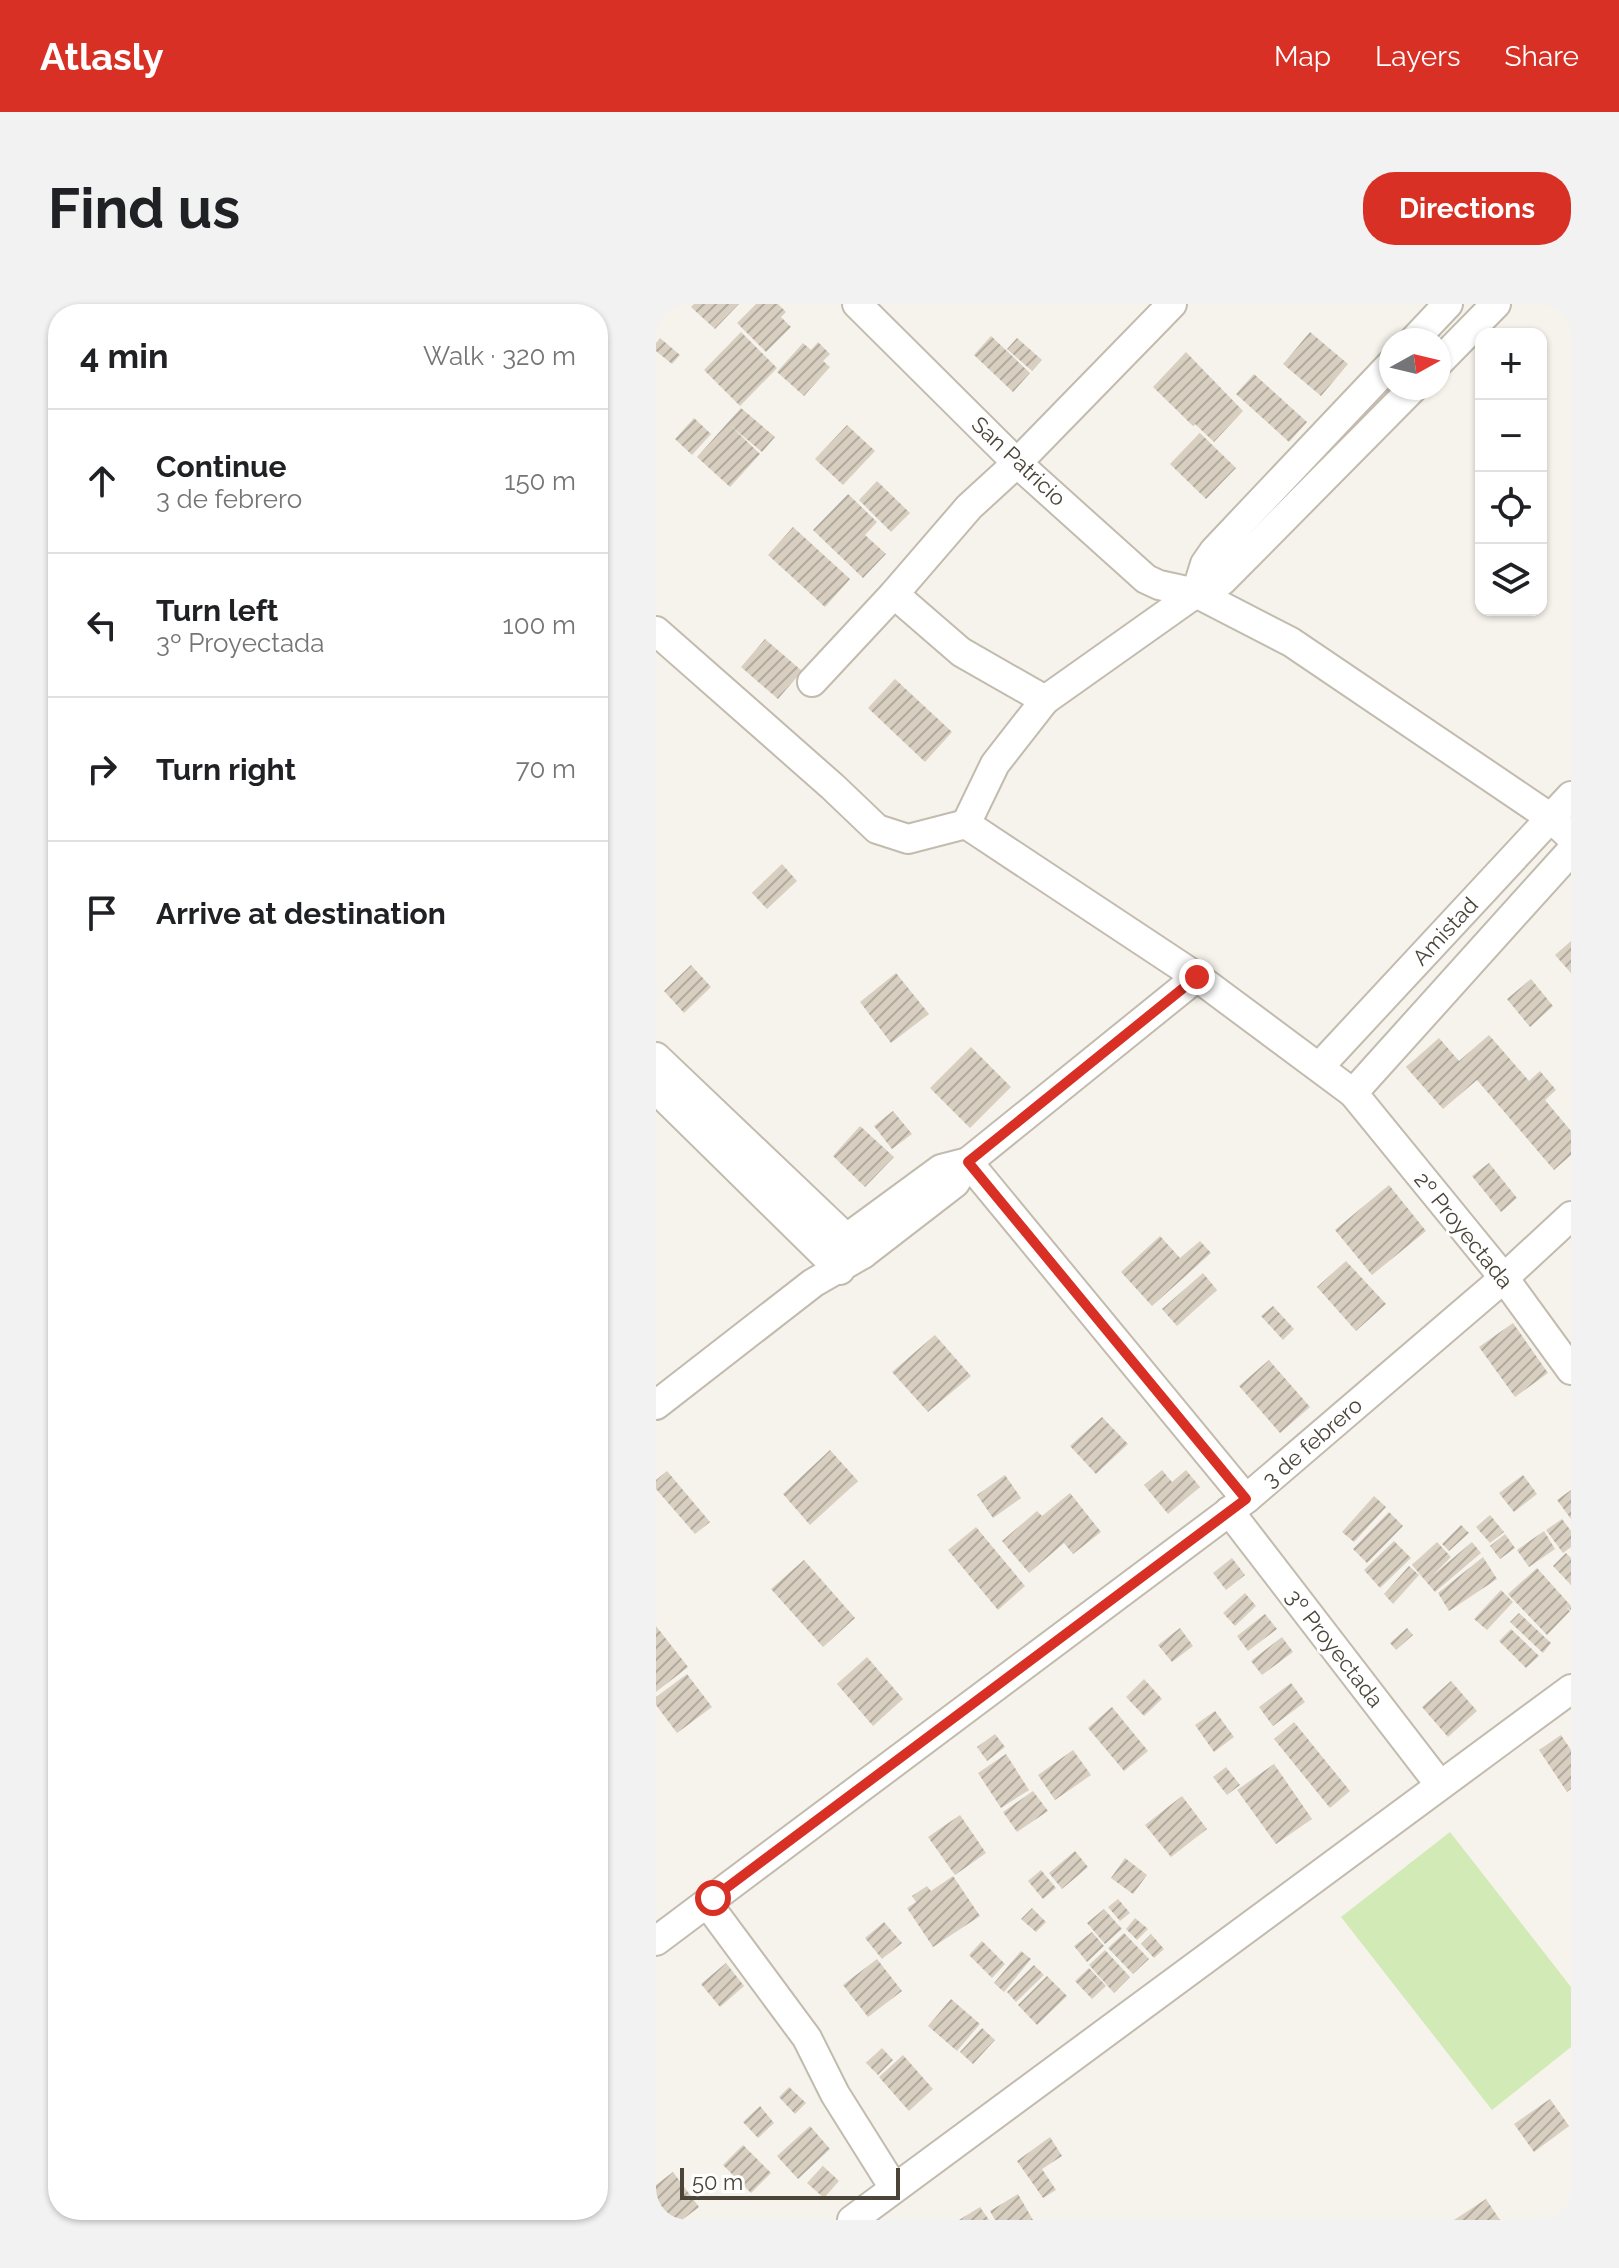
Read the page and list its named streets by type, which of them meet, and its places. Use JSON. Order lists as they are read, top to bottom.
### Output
{
  "streets": {
    "street": [
      "San Patricio",
      "Amistad",
      "2º Proyectada",
      "3 de febrero",
      "3º Proyectada"
    ]
  },
  "crossings": [
    ["San Patricio", "Amistad"],
    ["Amistad", "2º Proyectada"],
    ["2º Proyectada", "3 de febrero"],
    ["3 de febrero", "3º Proyectada"]
  ],
  "scale_bar": "50 m",
  "north": "right",
  "page": {
    "header": "Atlasly",
    "nav": ["Map", "Layers", "Share"],
    "buttons": "Directions",
    "title": "Find us",
    "heading": ["4 min", "Walk · 320 m"],
    "map_buttons": ["+", "−"],
    "list": [
      ["Continue", "3 de febrero", "150 m"],
      ["Turn left", "3º Proyectada", "100 m"],
      ["Turn right", "70 m"],
      "Arrive at destination"
    ],
    "scale": "50 m"
  }
}
